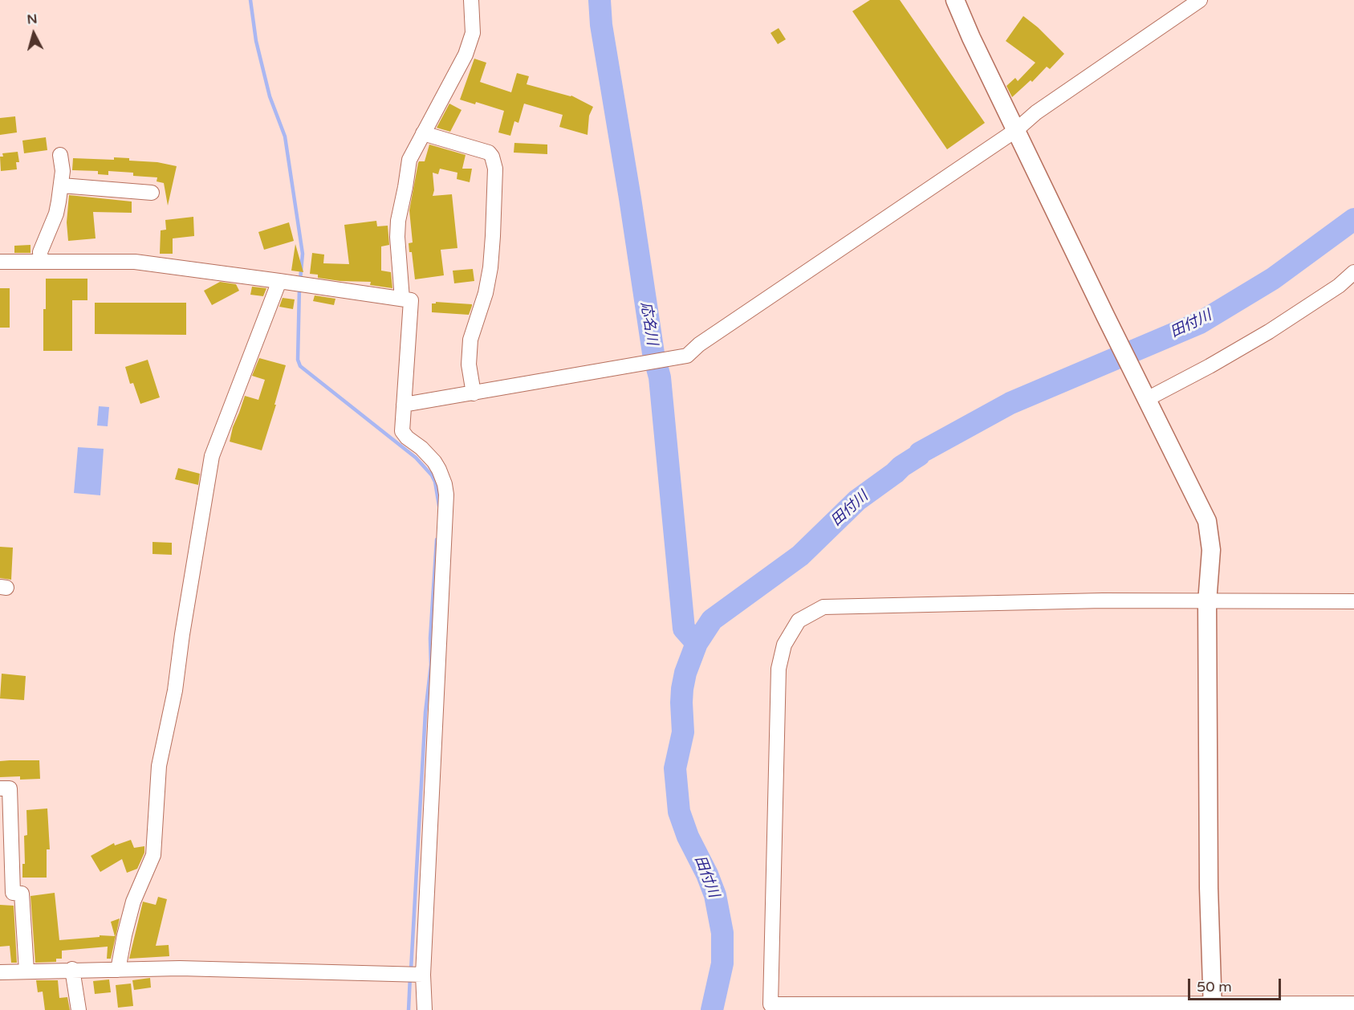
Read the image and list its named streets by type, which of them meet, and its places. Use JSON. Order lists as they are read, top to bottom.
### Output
{
  "water": ["応名川", "田付川"],
  "scale_bar": "50 m",
  "north": "top"
}
